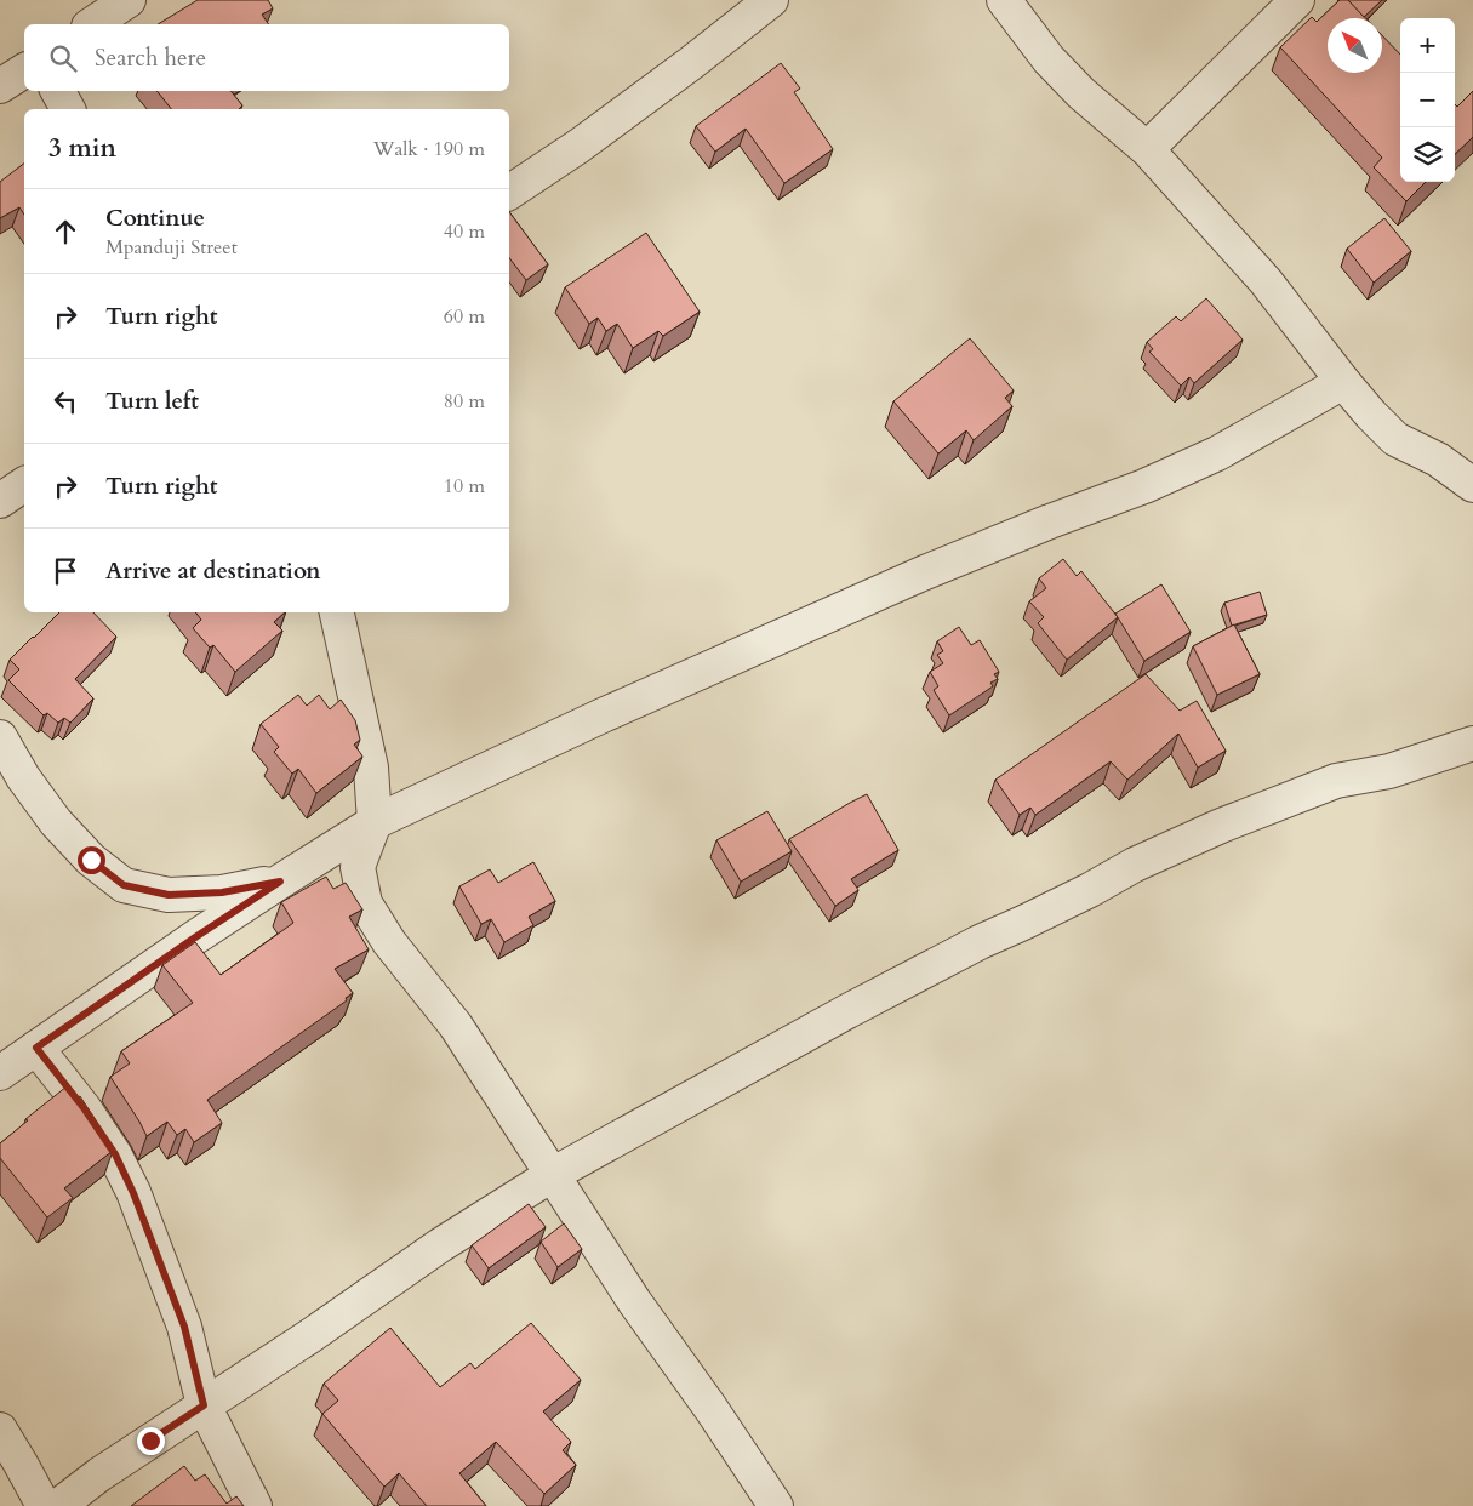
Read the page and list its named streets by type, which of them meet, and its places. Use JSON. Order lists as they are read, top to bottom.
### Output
{
  "north": "top left",
  "page": {
    "map_buttons": ["+", "−"],
    "search": "Search here",
    "heading": ["3 min", "Walk · 190 m"],
    "list": [
      ["Continue", "Mpanduji Street", "40 m"],
      ["Turn right", "60 m"],
      ["Turn left", "80 m"],
      ["Turn right", "10 m"],
      "Arrive at destination"
    ]
  }
}
